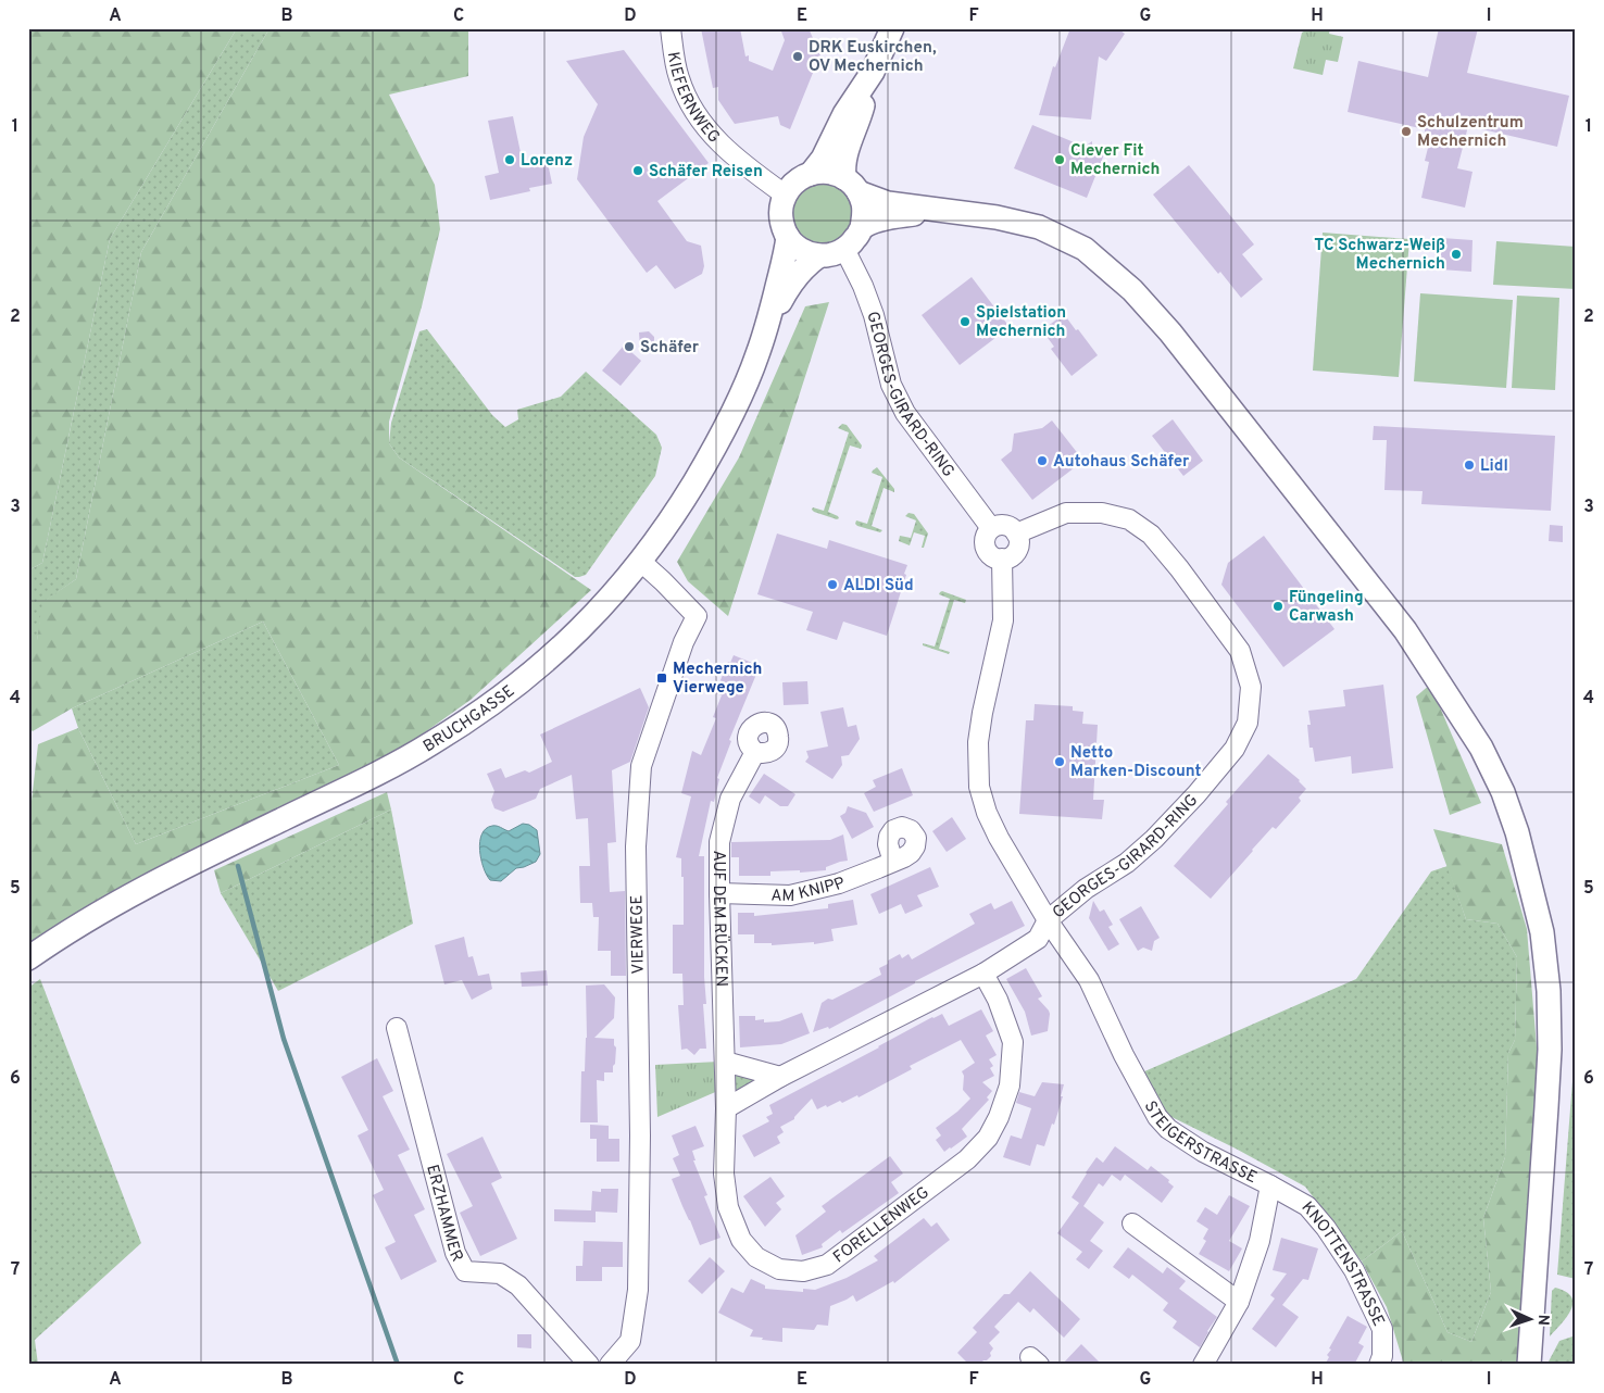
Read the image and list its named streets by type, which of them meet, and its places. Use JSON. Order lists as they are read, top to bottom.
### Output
{
  "streets": {
    "main road": ["BRUCHGASSE"],
    "street": [
      "KIEFERNWEG",
      "GEORGES-GIRARD-RING",
      "AM KNIPP",
      "AUF DEM RÜCKEN",
      "VIERWEGE",
      "STEIGERSTRASSE",
      "ERZHAMMER",
      "FORELLENWEG",
      "KNOTTENSTRASSE"
    ]
  },
  "crossings": [
    ["KIEFERNWEG", "GEORGES-GIRARD-RING"],
    ["KIEFERNWEG", "BRUCHGASSE"],
    ["GEORGES-GIRARD-RING", "BRUCHGASSE"],
    ["GEORGES-GIRARD-RING", "STEIGERSTRASSE"],
    ["BRUCHGASSE", "VIERWEGE"],
    ["AM KNIPP", "AUF DEM RÜCKEN"],
    ["AUF DEM RÜCKEN", "FORELLENWEG"],
    ["STEIGERSTRASSE", "KNOTTENSTRASSE"]
  ],
  "places": {
    "other": [
      "DRK Euskirchen, OV Mechernich",
      "Schulzentrum Mechernich",
      "Lorenz",
      "Clever Fit Mechernich",
      "Schäfer Reisen",
      "TC Schwarz-Weiß Mechernich",
      "Spielstation Mechernich",
      "Schäfer",
      "Autohaus Schäfer",
      "Lidl",
      "ALDI Süd",
      "Füngeling Carwash",
      "Netto Marken-Discount"
    ],
    "transit": ["Mechernich Vierwege"]
  },
  "north": "right",
  "grid": {
    "columns": [
      "A",
      "B",
      "C",
      "D",
      "E",
      "F",
      "G",
      "H",
      "I"
    ],
    "rows": [
      "1",
      "2",
      "3",
      "4",
      "5",
      "6",
      "7"
    ]
  }
}
